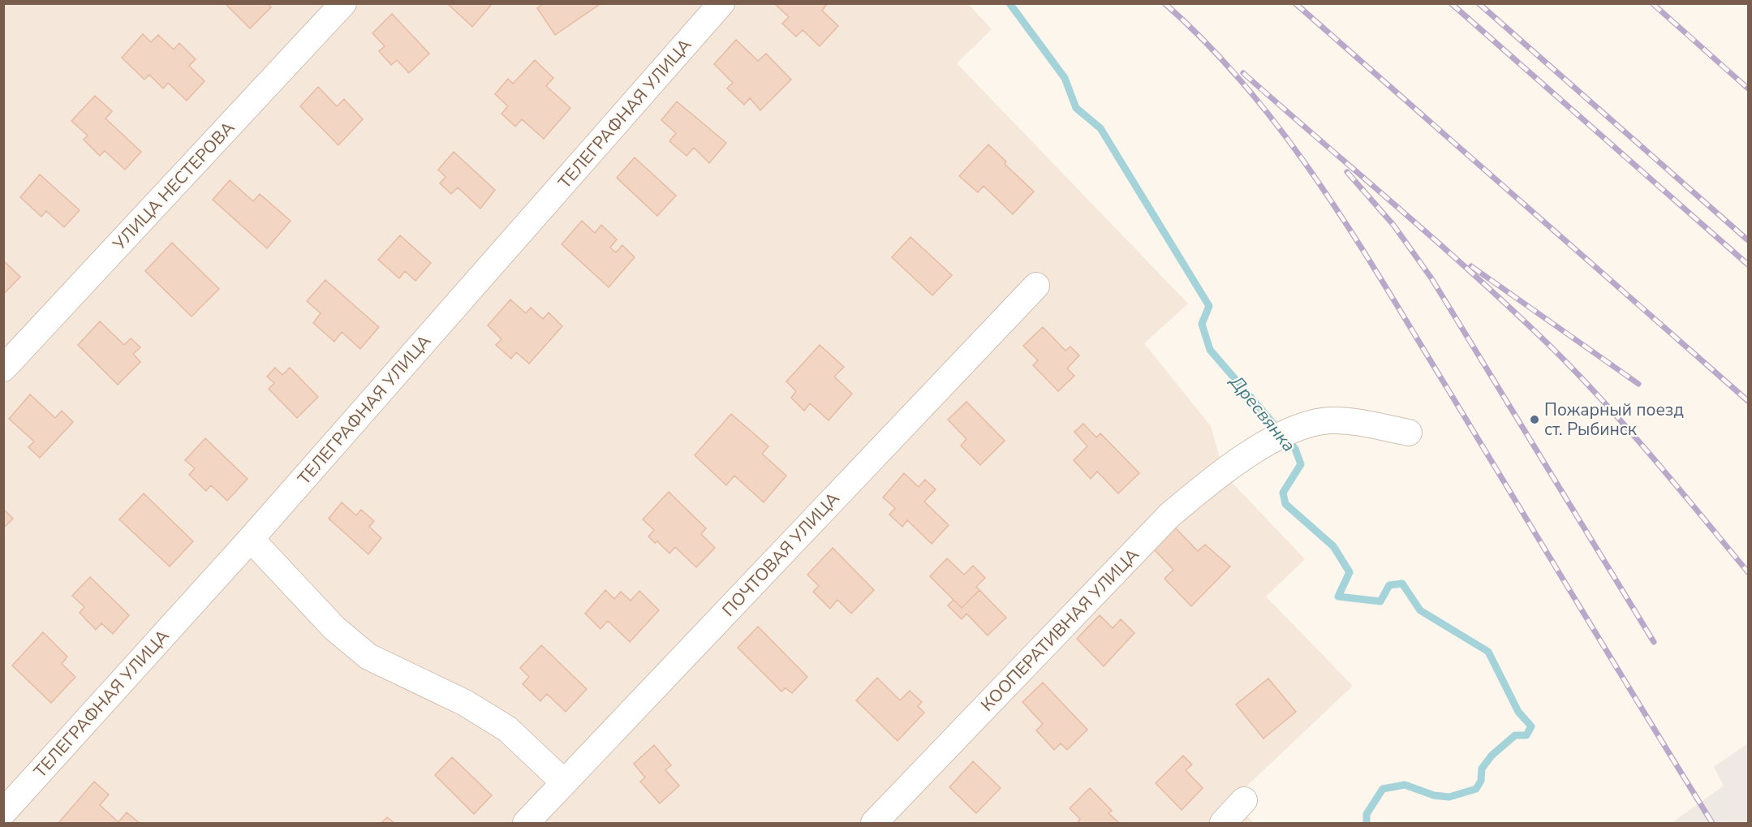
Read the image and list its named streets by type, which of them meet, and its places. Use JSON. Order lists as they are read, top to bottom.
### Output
{
  "streets": {
    "street": [
      "ТЕЛЕГРАФНАЯ УЛИЦА",
      "УЛИЦА НЕСТЕРОВА",
      "ПОЧТОВАЯ УЛИЦА",
      "КООПЕРАТИВНАЯ УЛИЦА"
    ]
  },
  "water": ["Дресвянка"],
  "places": ["Пожарный поезд ст. Рыбинск"]
}
